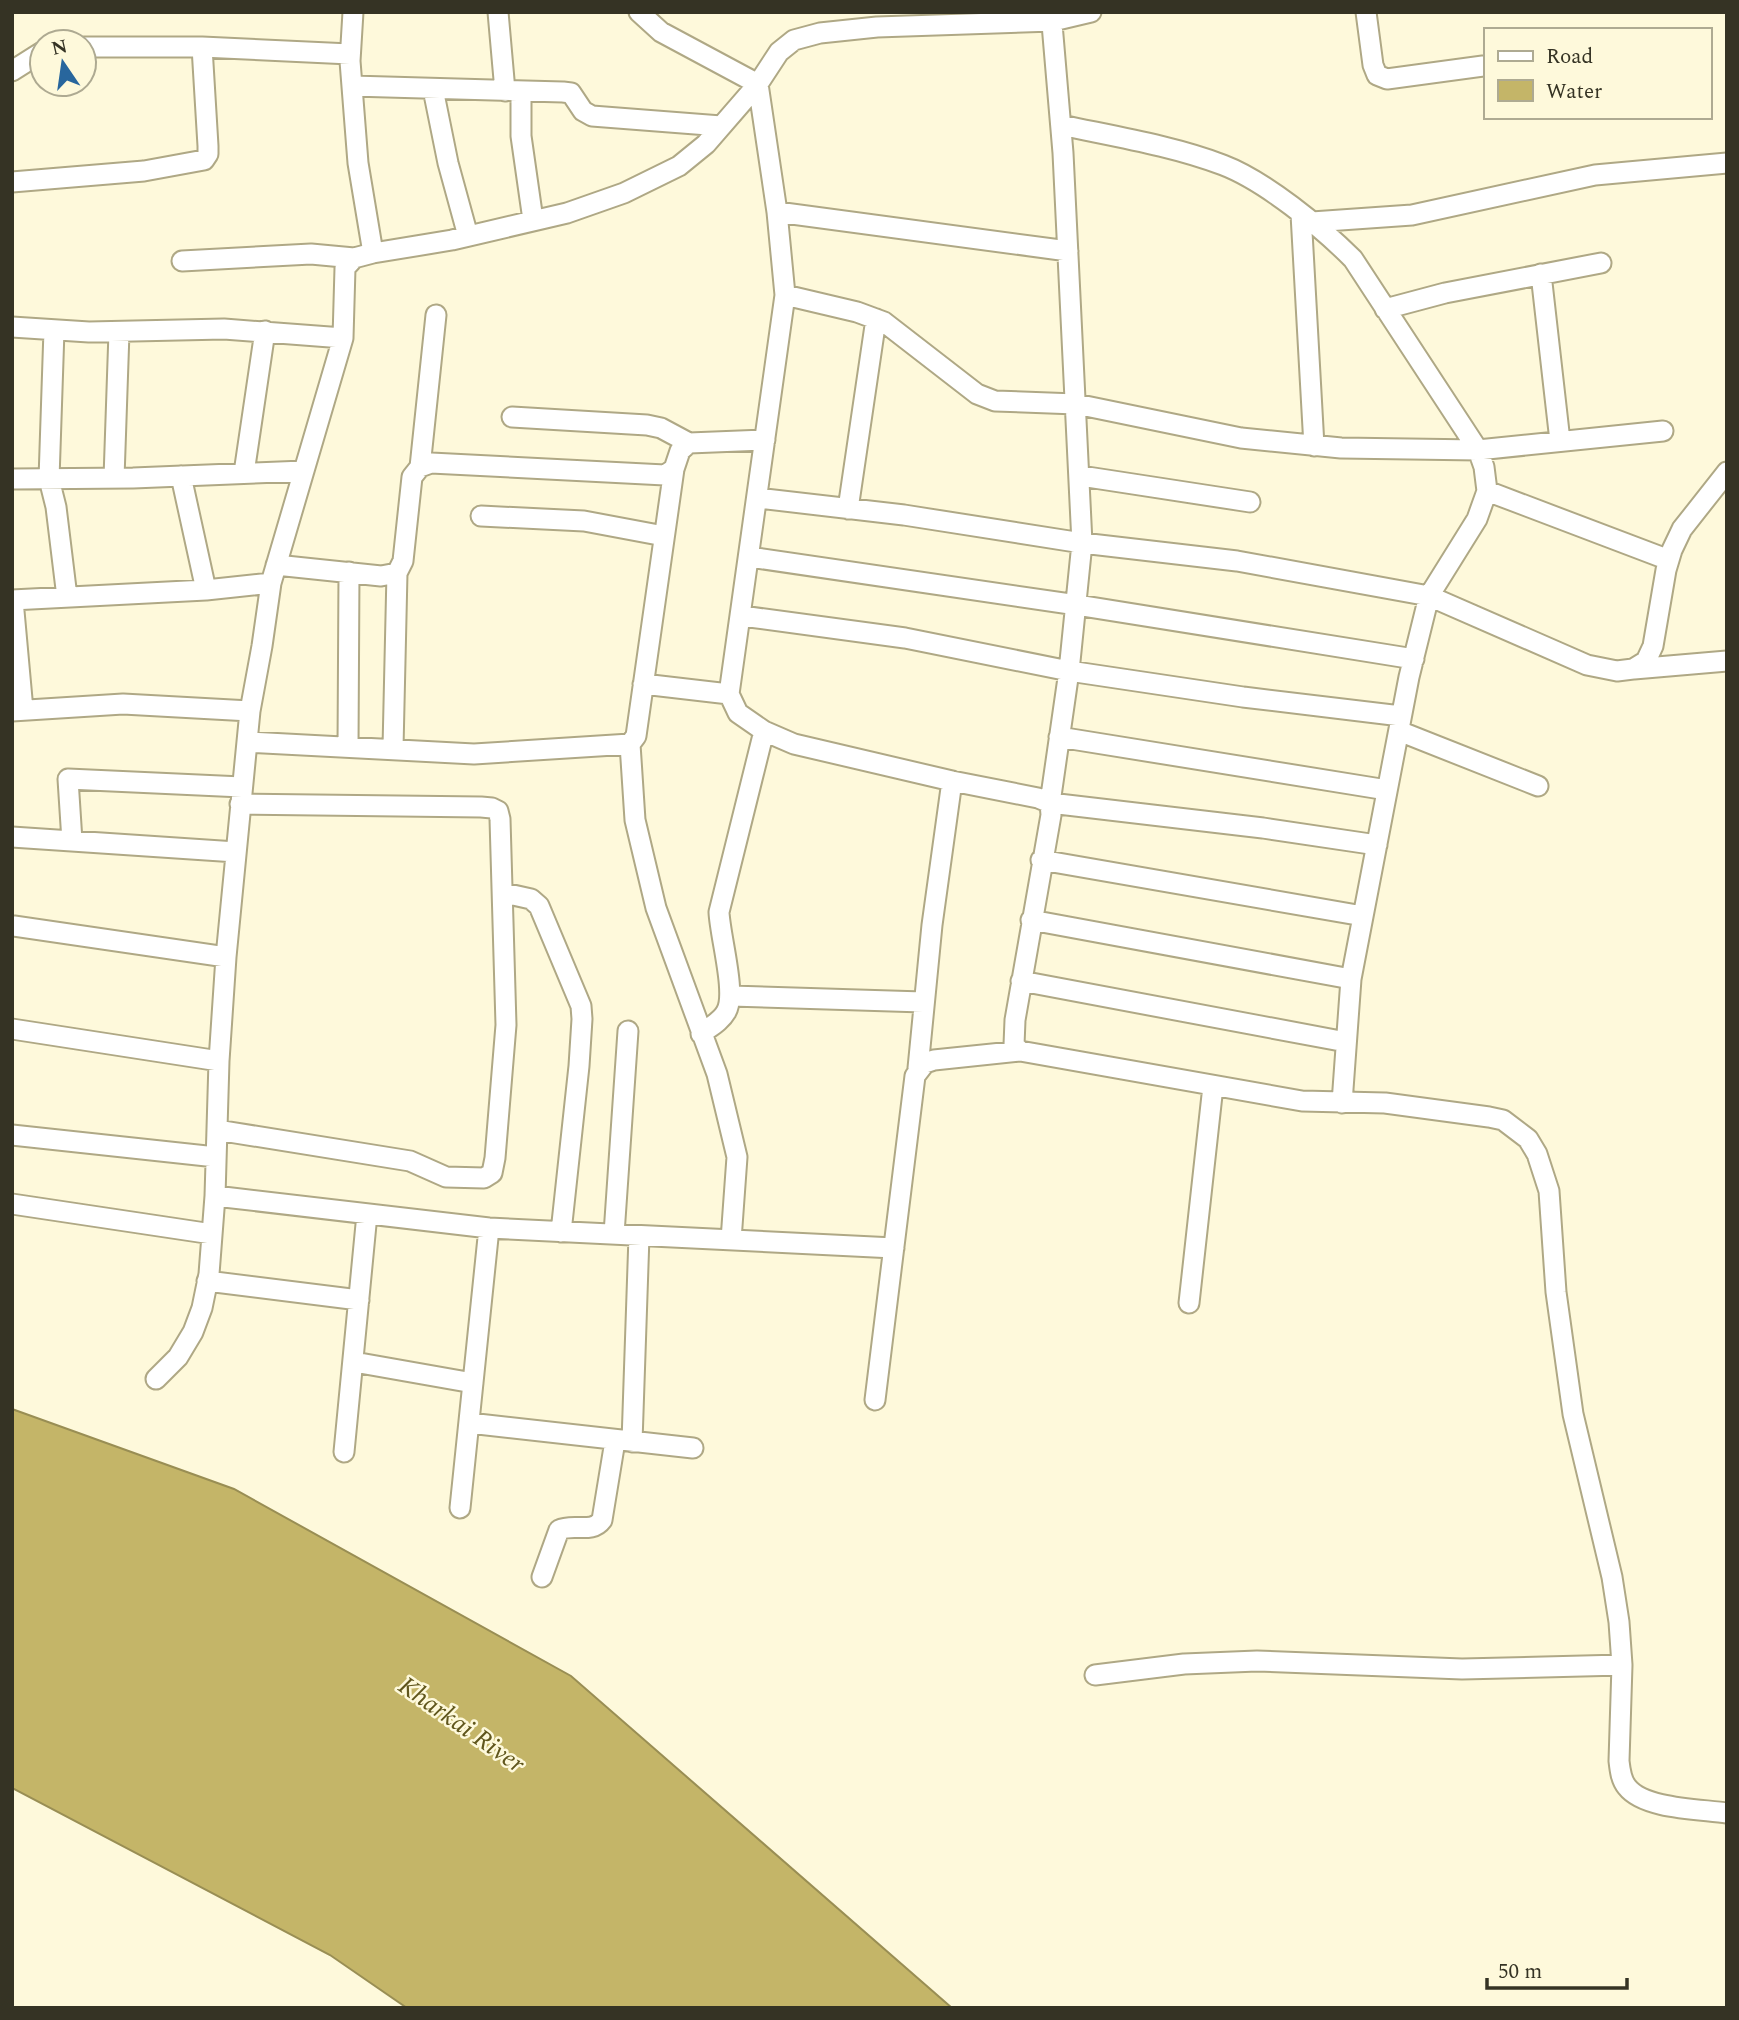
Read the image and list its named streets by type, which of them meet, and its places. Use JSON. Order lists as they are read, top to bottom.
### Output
{
  "water": ["Kharkai River"],
  "legend": ["Road", "Water"],
  "scale_bar": "50 m",
  "north": "top"
}
